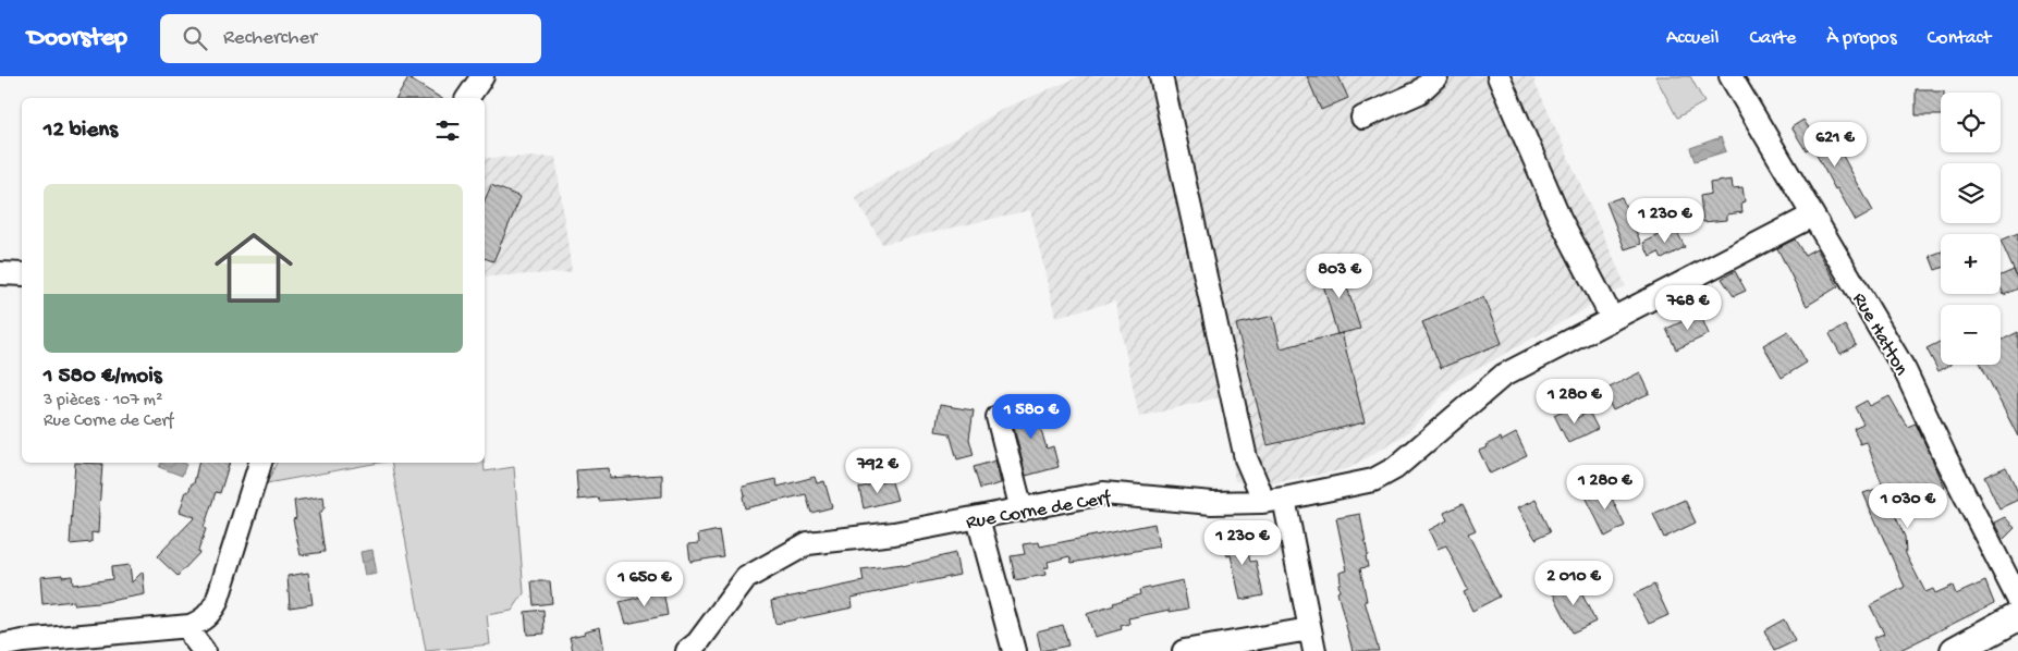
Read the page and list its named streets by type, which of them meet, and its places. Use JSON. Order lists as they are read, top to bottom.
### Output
{
  "streets": {
    "street": ["Rue Hatton", "Rue Corne de Cerf"]
  },
  "crossings": [
    ["Rue Hatton", "Rue Corne de Cerf"]
  ],
  "page": {
    "header": "Doorstep",
    "search": "Rechercher",
    "nav": [
      "Accueil",
      "Carte",
      "À propos",
      "Contact"
    ],
    "map_buttons": ["+", "−"],
    "heading": "12 biens",
    "price": [
      "621 €",
      "1 230 €",
      "803 €",
      "768 €",
      "1 280 €",
      "1 580 €",
      "792 €",
      "1 280 €",
      "1 030 €",
      "1 230 €",
      "2 010 €",
      "1 650 €"
    ],
    "list": [
      {
        "name": "1 580 €/mois",
        "note": "3 pièces · 107 m² · Rue Corne de Cerf"
      }
    ]
  }
}
